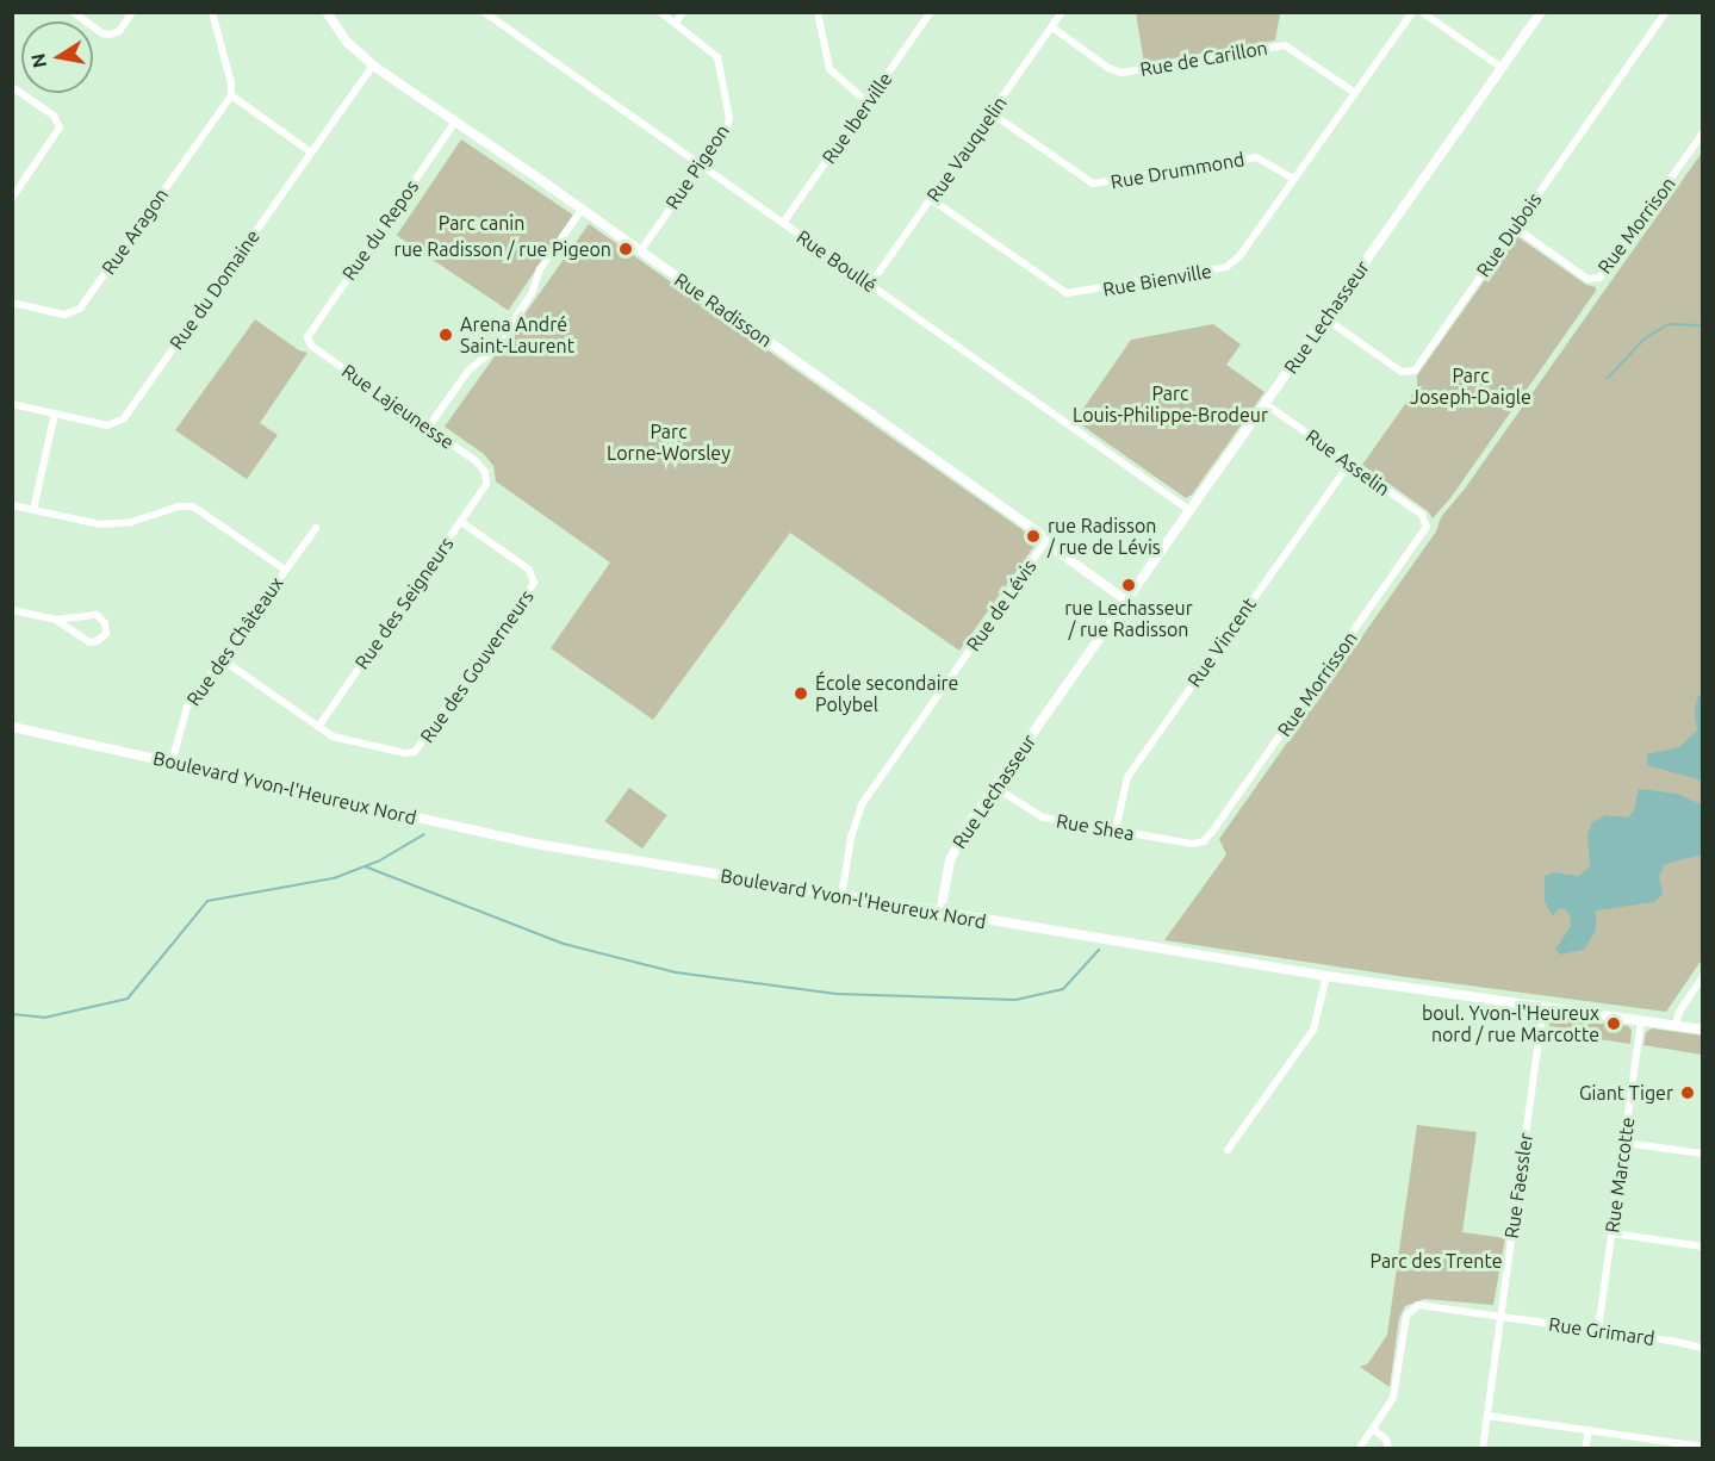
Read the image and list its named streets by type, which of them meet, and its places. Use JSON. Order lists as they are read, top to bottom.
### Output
{
  "streets": {
    "street": [
      "Rue de Carillon",
      "Rue Iberville",
      "Rue Vauquelin",
      "Rue Pigeon",
      "Rue Drummond",
      "Rue Morrison",
      "Rue du Repos",
      "Rue Aragon",
      "Rue Dubois",
      "Rue Boullé",
      "Rue Bienville",
      "Rue du Domaine",
      "Rue Radisson",
      "Rue Lechasseur",
      "Rue Lajeunesse",
      "Rue Asselin",
      "Rue des Seigneurs",
      "Rue de Lévis",
      "Rue des Châteaux",
      "Rue Vincent",
      "Rue des Gouverneurs",
      "Rue Morrisson",
      "Boulevard Yvon-l'Heureux Nord",
      "Rue Shea",
      "Rue Marcotte",
      "Rue Faessler",
      "Rue Grimard"
    ]
  },
  "crossings": [
    ["Rue de Carillon", "Rue Vauquelin"],
    ["Rue de Carillon", "Rue Bienville"],
    ["Rue Iberville", "Rue Boullé"],
    ["Rue Vauquelin", "Rue Drummond"],
    ["Rue Vauquelin", "Rue Boullé"],
    ["Rue Vauquelin", "Rue Bienville"],
    ["Rue Pigeon", "Rue Boullé"],
    ["Rue Pigeon", "Rue Radisson"],
    ["Rue Drummond", "Rue Bienville"],
    ["Rue Morrison", "Rue Dubois"],
    ["Rue du Repos", "Rue Radisson"],
    ["Rue du Repos", "Rue Lajeunesse"],
    ["Rue Dubois", "Rue Lechasseur"],
    ["Rue Boullé", "Rue Lechasseur"],
    ["Rue du Domaine", "Rue Radisson"],
    ["Rue Radisson", "Rue Lechasseur"],
    ["Rue Radisson", "Rue de Lévis"],
    ["Rue Lechasseur", "Rue Asselin"],
    ["Rue Lechasseur", "Boulevard Yvon-l'Heureux Nord"],
    ["Rue Lechasseur", "Rue Shea"],
    ["Rue Lajeunesse", "Rue des Seigneurs"],
    ["Rue Asselin", "Rue Vincent"],
    ["Rue Asselin", "Rue Morrisson"],
    ["Rue des Seigneurs", "Rue des Gouverneurs"],
    ["Rue de Lévis", "Boulevard Yvon-l'Heureux Nord"],
    ["Rue des Châteaux", "Rue des Gouverneurs"],
    ["Rue des Châteaux", "Boulevard Yvon-l'Heureux Nord"],
    ["Rue Vincent", "Rue Shea"],
    ["Rue Morrisson", "Rue Shea"],
    ["Boulevard Yvon-l'Heureux Nord", "Rue Marcotte"],
    ["Boulevard Yvon-l'Heureux Nord", "Rue Faessler"],
    ["Rue Marcotte", "Rue Grimard"],
    ["Rue Faessler", "Rue Grimard"]
  ],
  "parks": [
    "Parc canin",
    "Parc Joseph-Daigle",
    "Parc Louis-Philippe-Brodeur",
    "Parc Lorne-Worsley",
    "Parc des Trente"
  ],
  "places": [
    "rue Radisson / rue Pigeon",
    "Arena André Saint-Laurent",
    "rue Radisson / rue de Lévis",
    "rue Lechasseur / rue Radisson",
    "École secondaire Polybel",
    "boul. Yvon-l'Heureux nord / rue Marcotte",
    "Giant Tiger"
  ],
  "north": "left"
}
